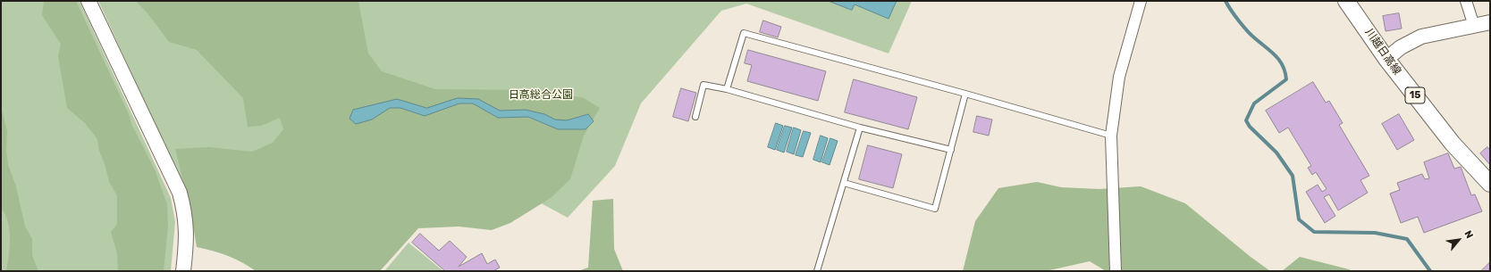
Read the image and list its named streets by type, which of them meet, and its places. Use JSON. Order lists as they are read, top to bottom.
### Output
{
  "streets": {
    "main road": ["川越日高線", "15"]
  },
  "parks": ["日高総合公園"],
  "north": "top right"
}
